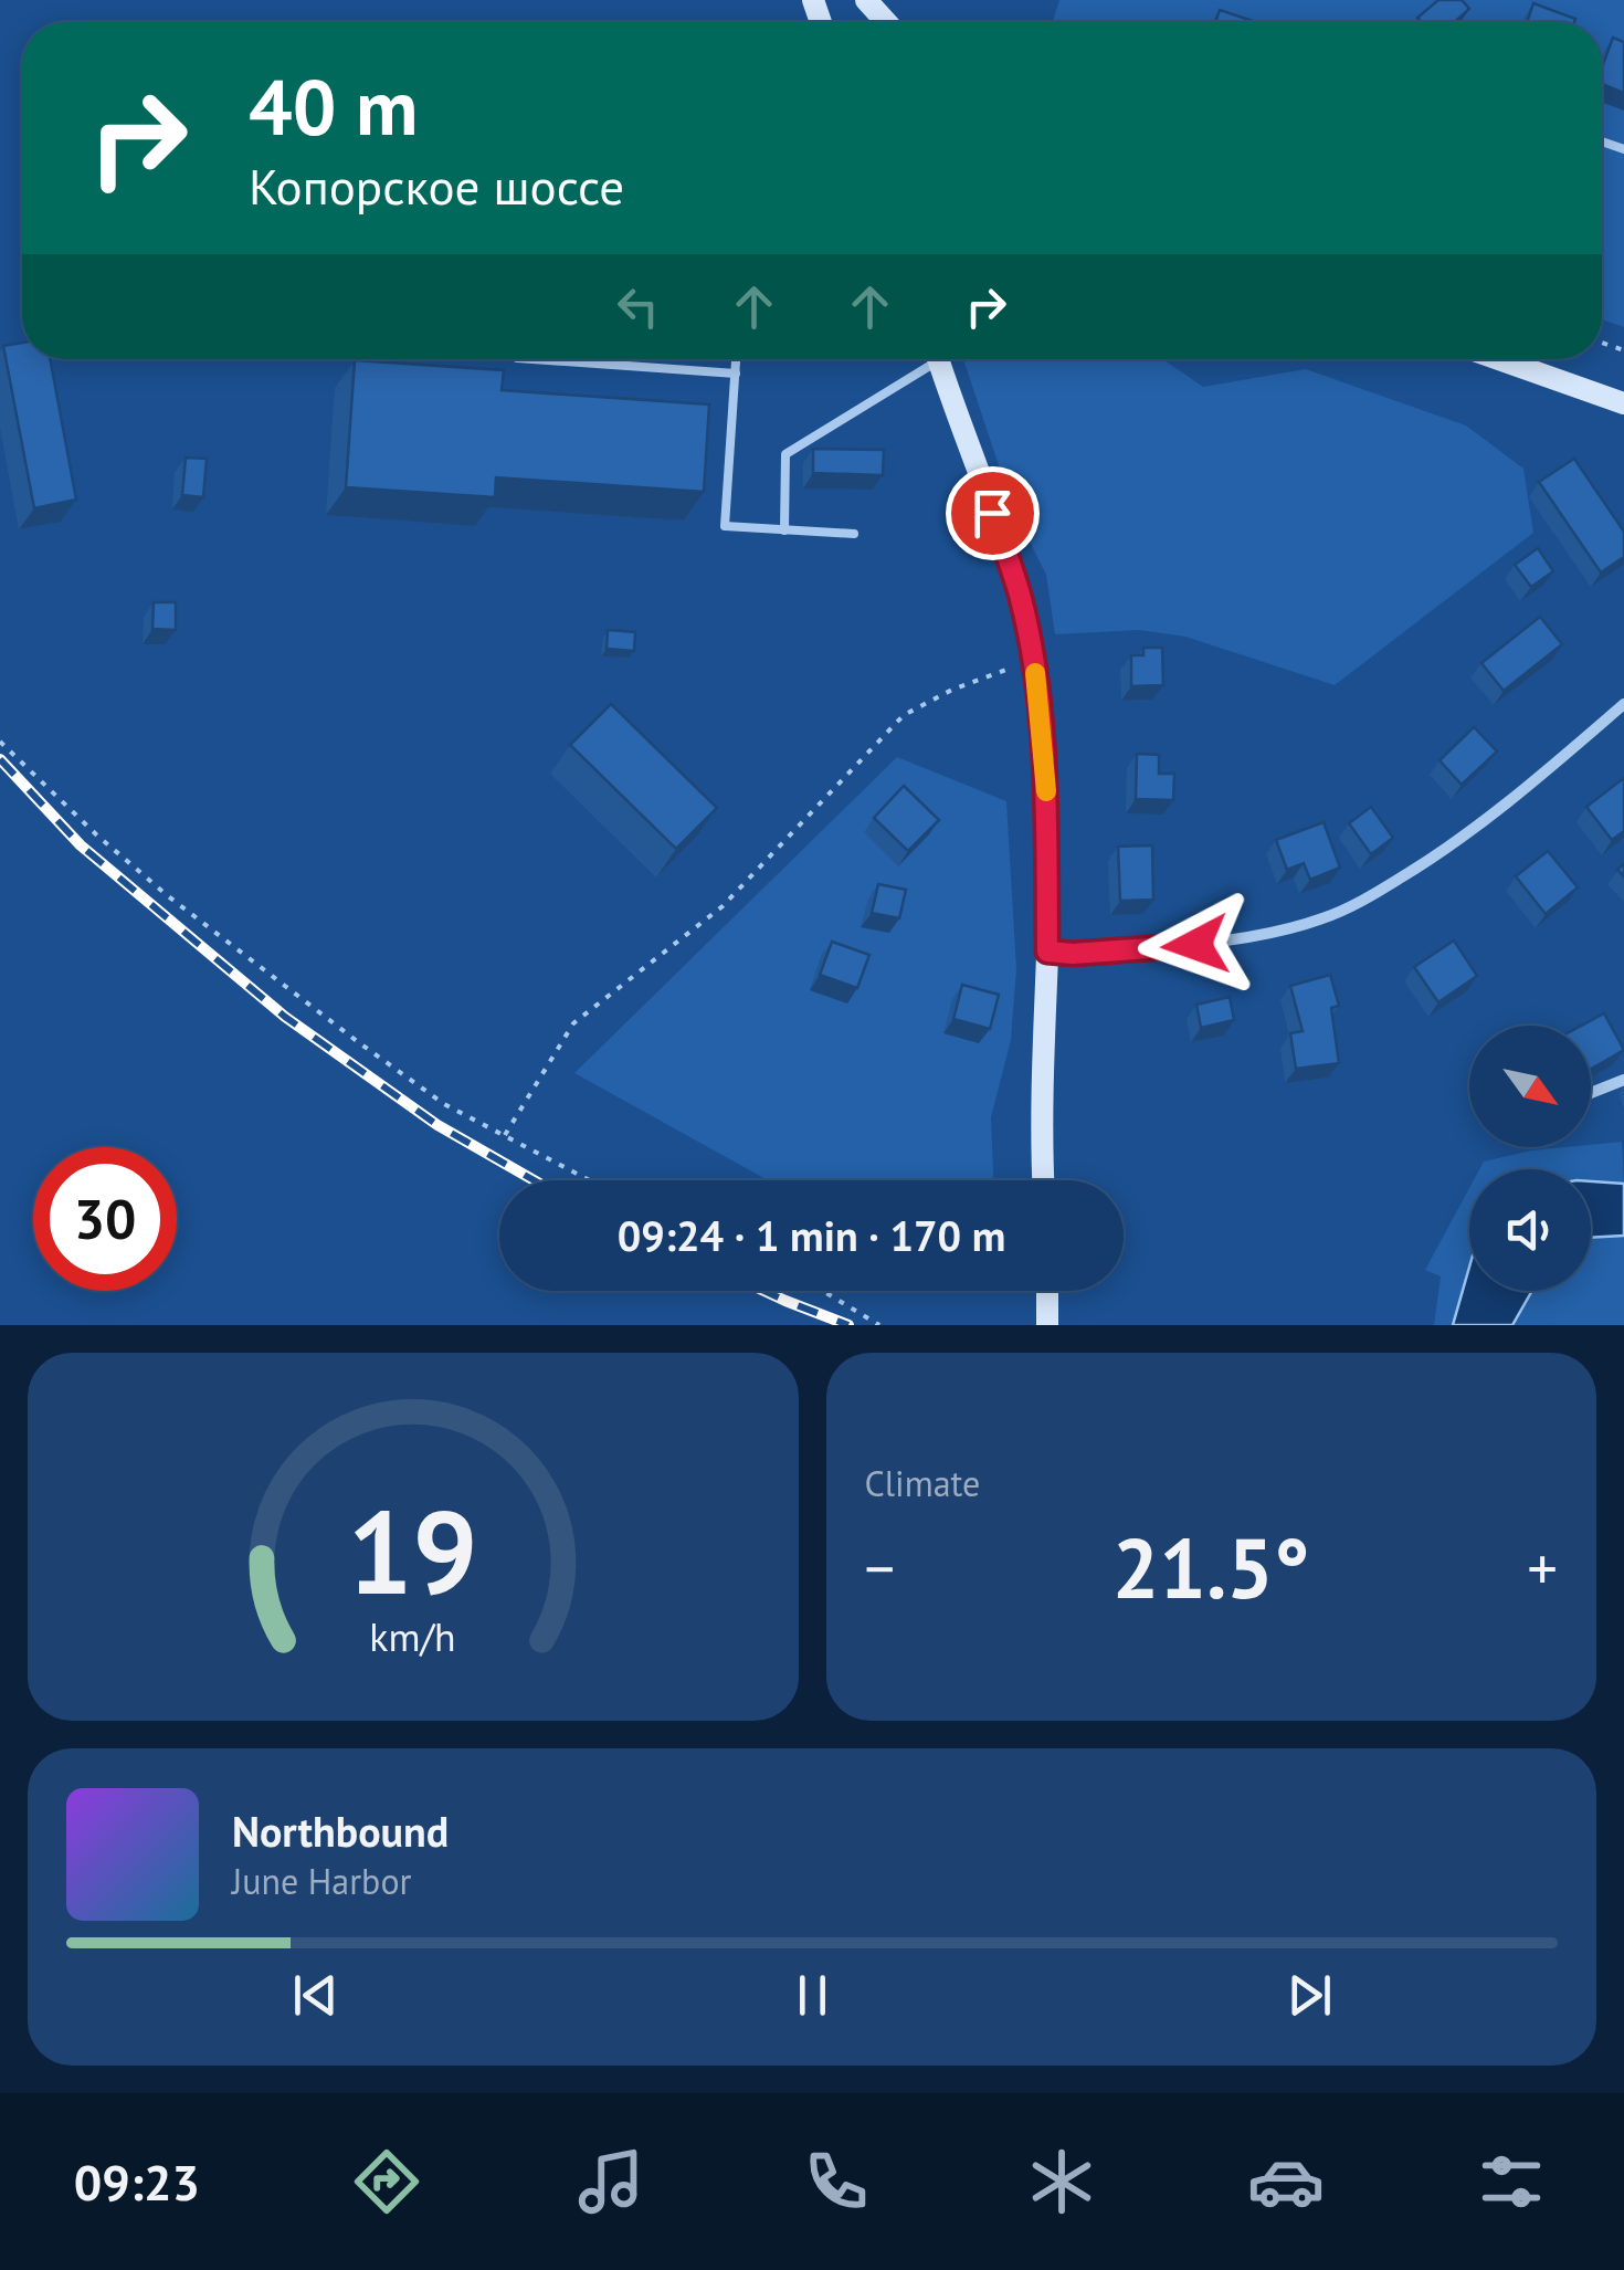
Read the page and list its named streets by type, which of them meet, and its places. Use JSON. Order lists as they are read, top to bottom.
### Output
{
  "north": "bottom right",
  "page": {
    "turn": ["40 m", "Копорское шоссе"],
    "limit": "30",
    "trip": "09:24 · 1 min · 170 m",
    "tile": "Climate",
    "heat": ["−", "21.5°", "+"],
    "song": ["Northbound", "June Harbor"],
    "tabs": "09:23",
    "gauge": ["19", "km/h"]
  }
}
